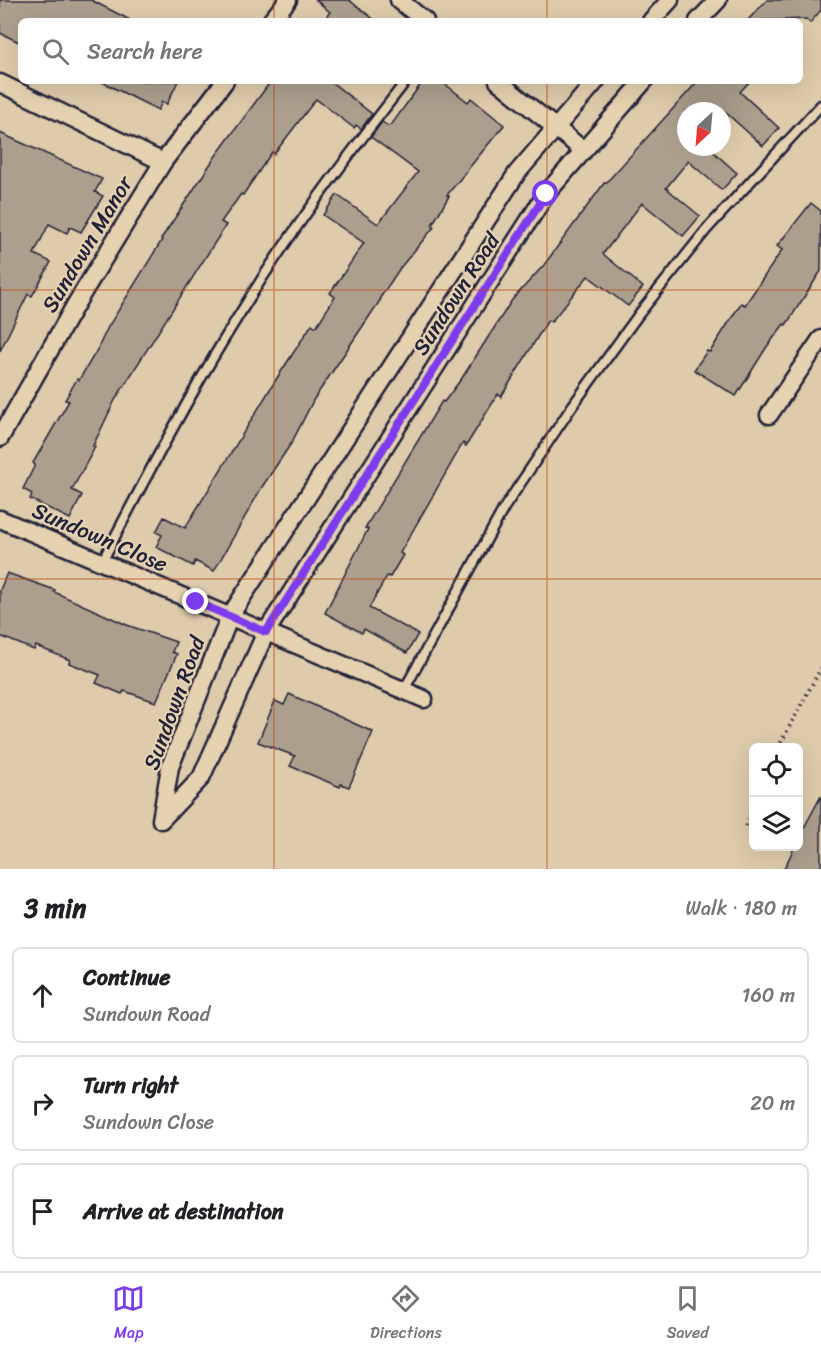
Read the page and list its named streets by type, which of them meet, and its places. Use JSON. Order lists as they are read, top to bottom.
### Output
{
  "streets": {
    "street": ["Sundown Manor", "Sundown Road", "Sundown Close"]
  },
  "crossings": [
    ["Sundown Road", "Sundown Close"]
  ],
  "north": "bottom left",
  "page": {
    "search": "Search here",
    "heading": ["3 min", "Walk · 180 m"],
    "list": [
      ["Continue", "Sundown Road", "160 m"],
      ["Turn right", "Sundown Close", "20 m"],
      "Arrive at destination"
    ],
    "nav": ["Map", "Directions", "Saved"]
  }
}
